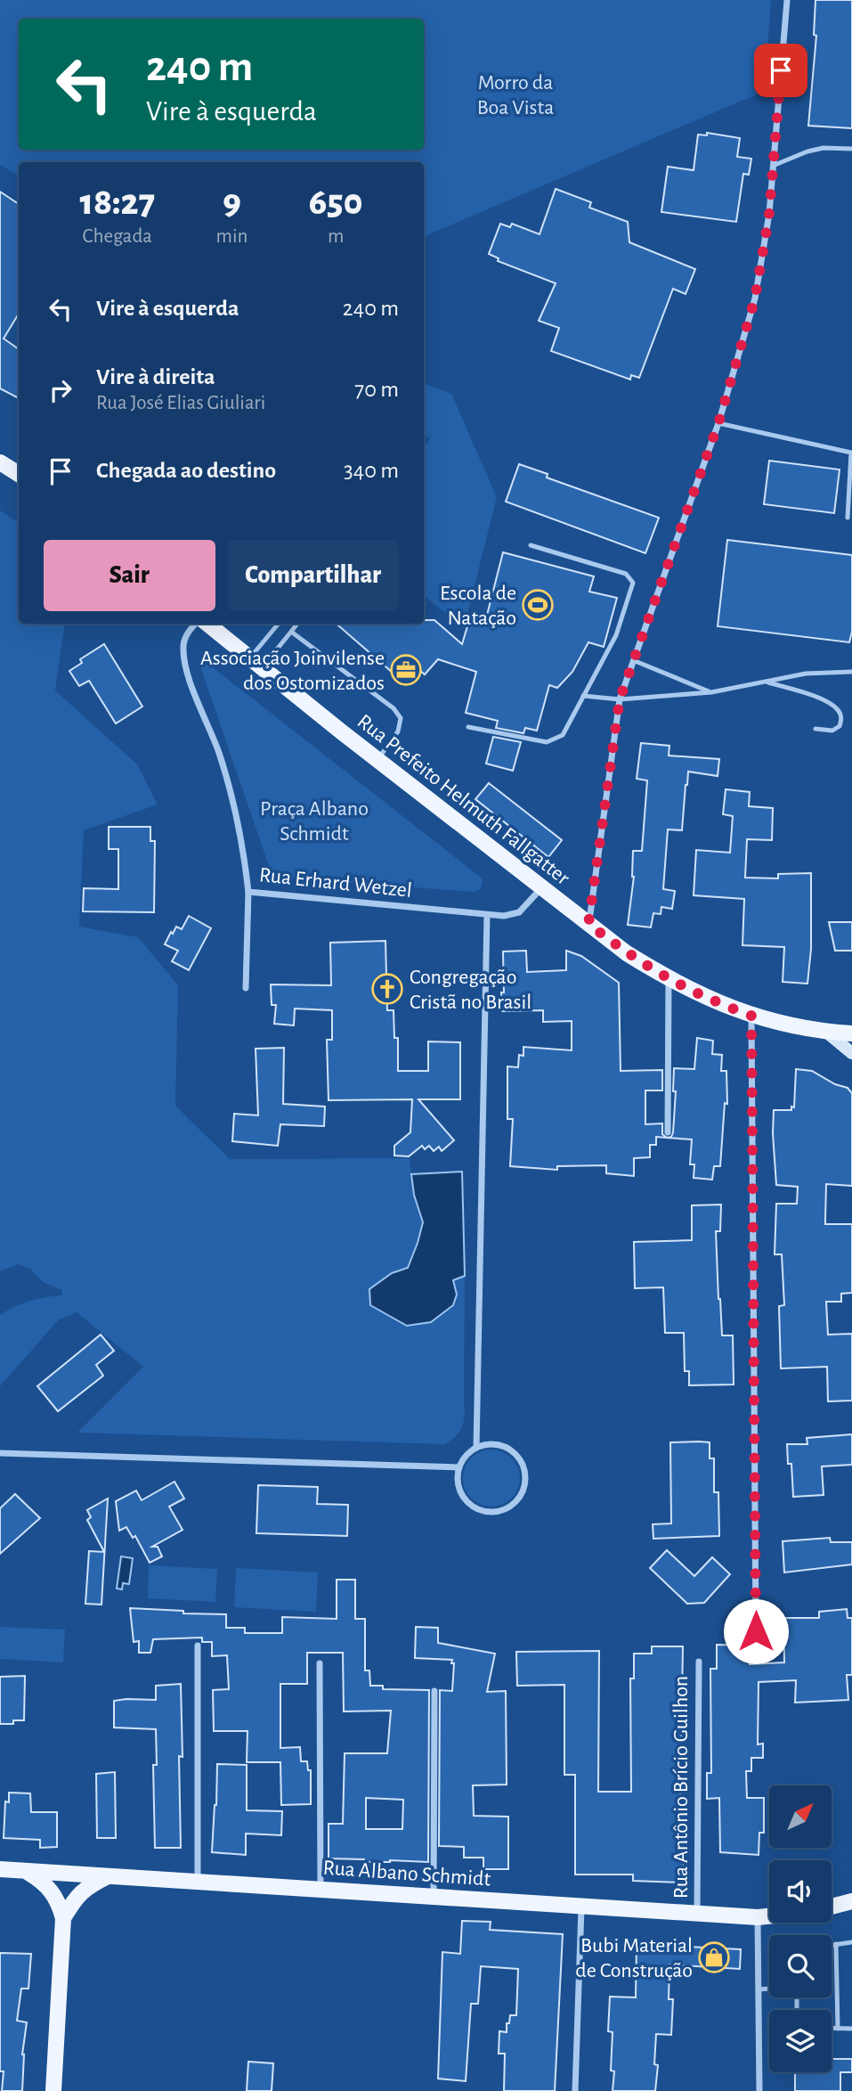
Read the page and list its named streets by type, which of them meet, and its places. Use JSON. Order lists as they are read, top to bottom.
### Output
{
  "streets": {
    "main road": ["Rua Prefeito Helmuth Fallgatter", "Rua Albano Schmidt"],
    "street": ["Rua Erhard Wetzel", "Rua Antônio Brício Guilhon"]
  },
  "crossings": [
    ["Rua Prefeito Helmuth Fallgatter", "Rua Erhard Wetzel"],
    ["Rua Antônio Brício Guilhon", "Rua Albano Schmidt"]
  ],
  "parks": ["Morro da Boa Vista", "Praça Albano Schmidt"],
  "places": {
    "sports": ["Escola de Natação"],
    "office": ["Associação Joinvilense dos Ostomizados"],
    "church": ["Congregação Cristã no Brasil"],
    "shop": ["Bubi Material de Construção"]
  },
  "north": "top right",
  "page": {
    "turn": ["240 m", "Vire à esquerda"],
    "eta": [
      "18:27",
      "Chegada",
      "9",
      "min",
      "650",
      "m"
    ],
    "list": [
      {
        "name": "Vire à esquerda",
        "value": "240 m"
      },
      {
        "name": "Vire à direita",
        "note": "Rua José Elias Giuliari",
        "value": "70 m"
      },
      {
        "name": "Chegada ao destino",
        "value": "340 m"
      }
    ],
    "buttons": ["Sair", "Compartilhar"]
  }
}
